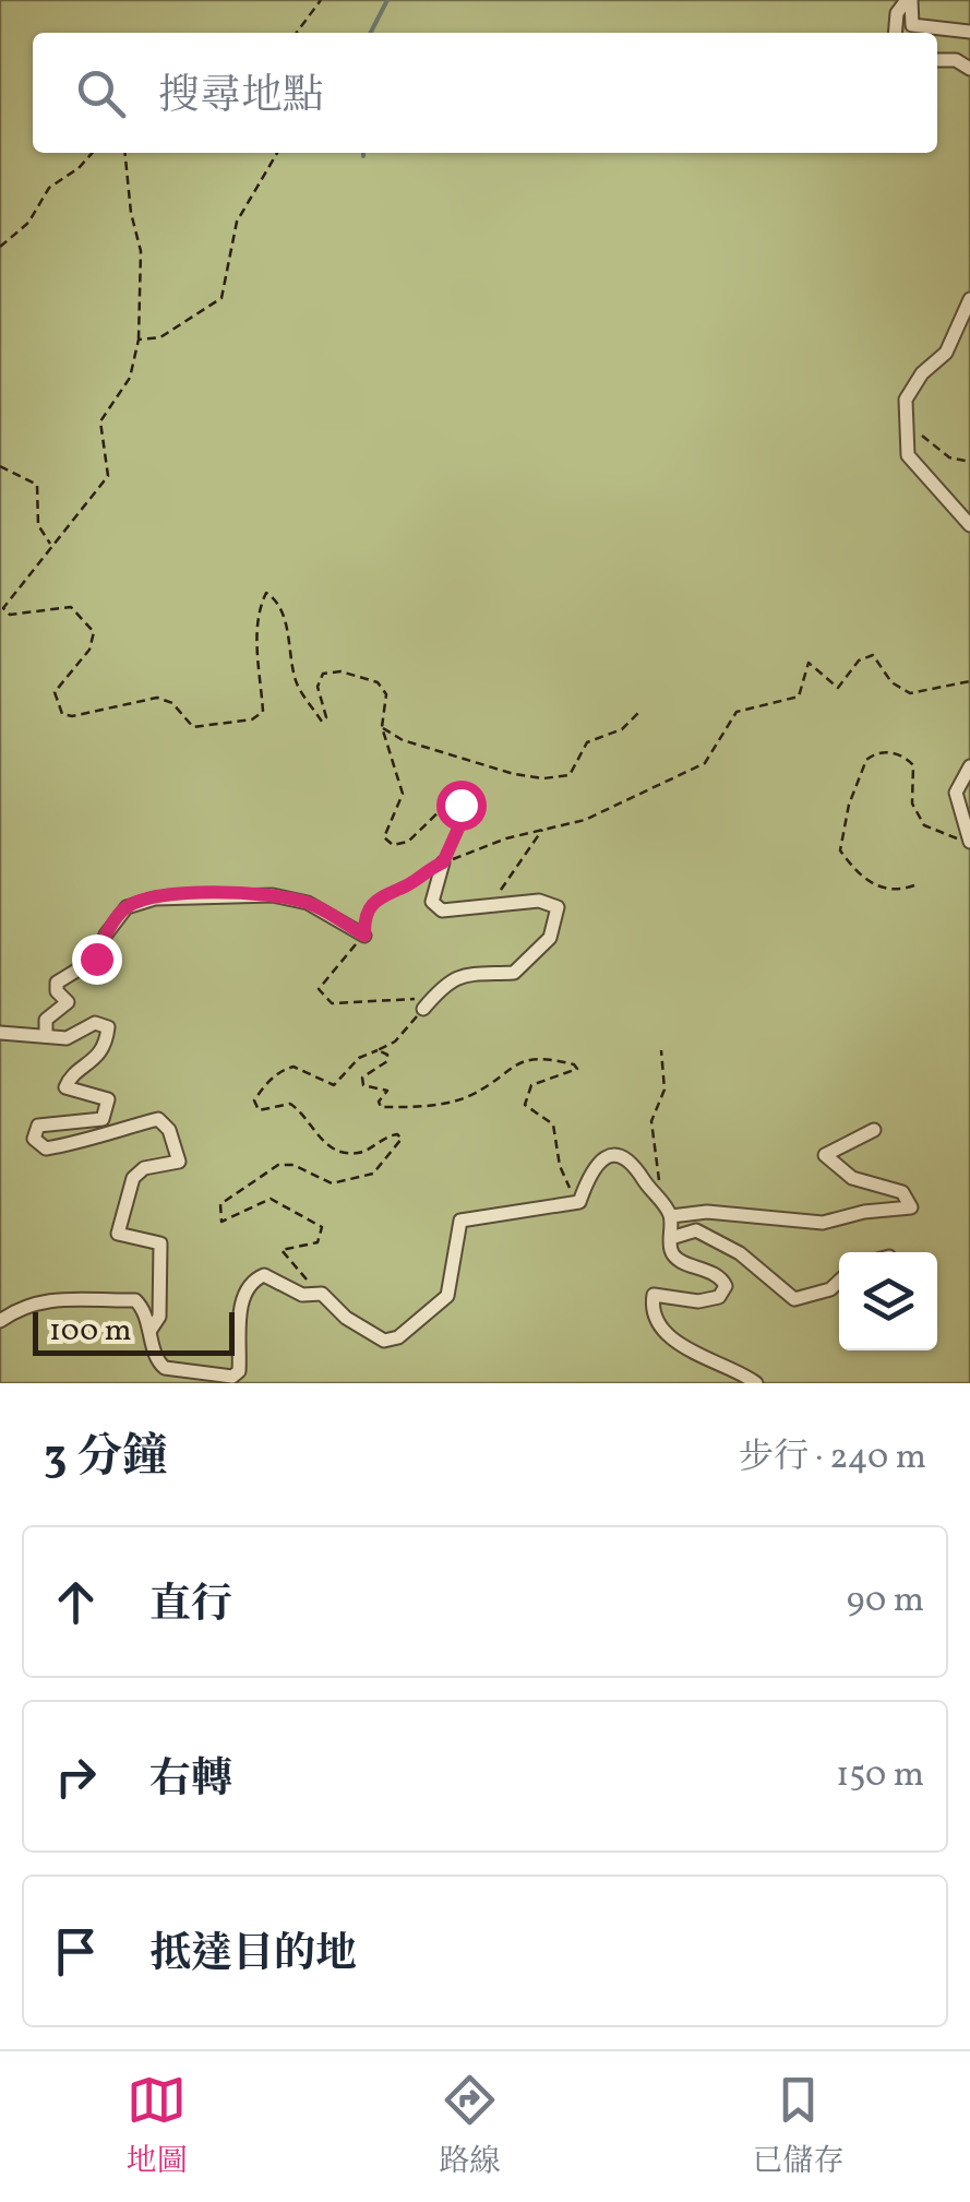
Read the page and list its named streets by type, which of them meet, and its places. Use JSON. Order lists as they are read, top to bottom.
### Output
{
  "scale_bar": "100 m",
  "page": {
    "search": "搜尋地點",
    "scale": "100 m",
    "heading": ["3 分鐘", "步行 · 240 m"],
    "list": [
      ["直行", "90 m"],
      ["右轉", "150 m"],
      "抵達目的地"
    ],
    "nav": ["地圖", "路線", "已儲存"]
  }
}
